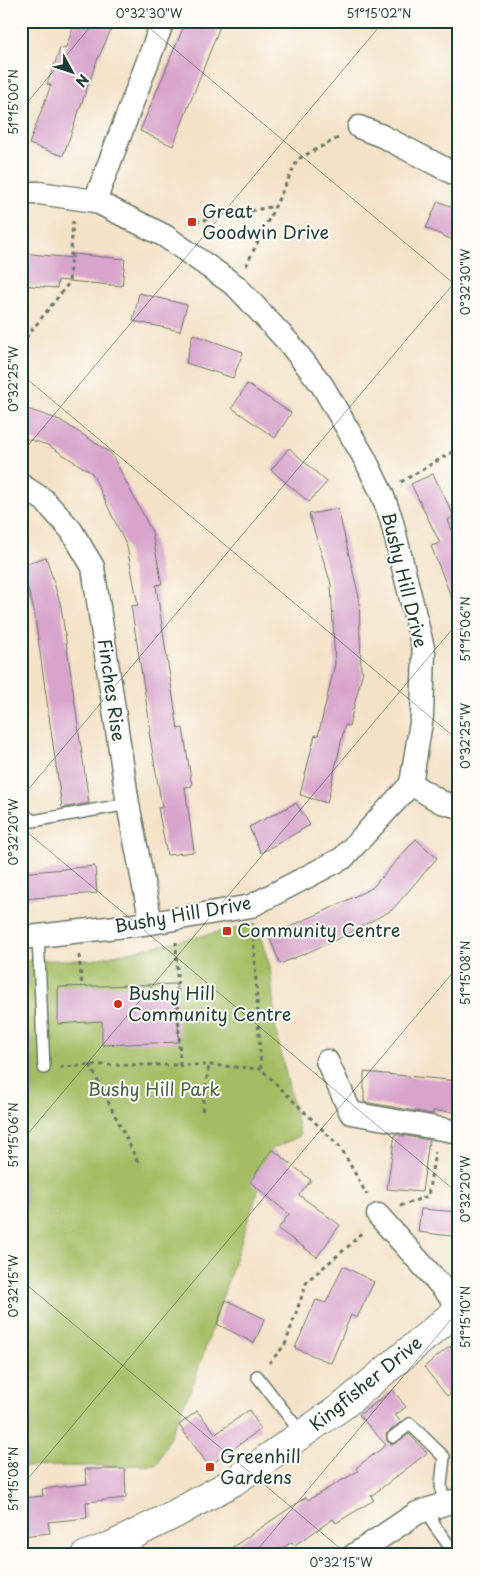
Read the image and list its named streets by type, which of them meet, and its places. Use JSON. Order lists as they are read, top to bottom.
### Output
{
  "streets": {
    "street": ["Bushy Hill Drive", "Finches Rise", "Kingfisher Drive"]
  },
  "crossings": [
    ["Bushy Hill Drive", "Finches Rise"]
  ],
  "parks": ["Bushy Hill Park"],
  "places": {
    "transit": ["Great Goodwin Drive", "Community Centre", "Greenhill Gardens"],
    "other": ["Bushy Hill Community Centre"]
  },
  "north": "bottom right",
  "coordinates": [
    "0°32'30\"W",
    "51°15'02\"N",
    "51°15'00\"N",
    "0°32'25\"W",
    "51°15'06\"N",
    "0°32'20\"W",
    "51°15'08\"N",
    "0°32'15\"W",
    "51°15'10\"N"
  ]
}
